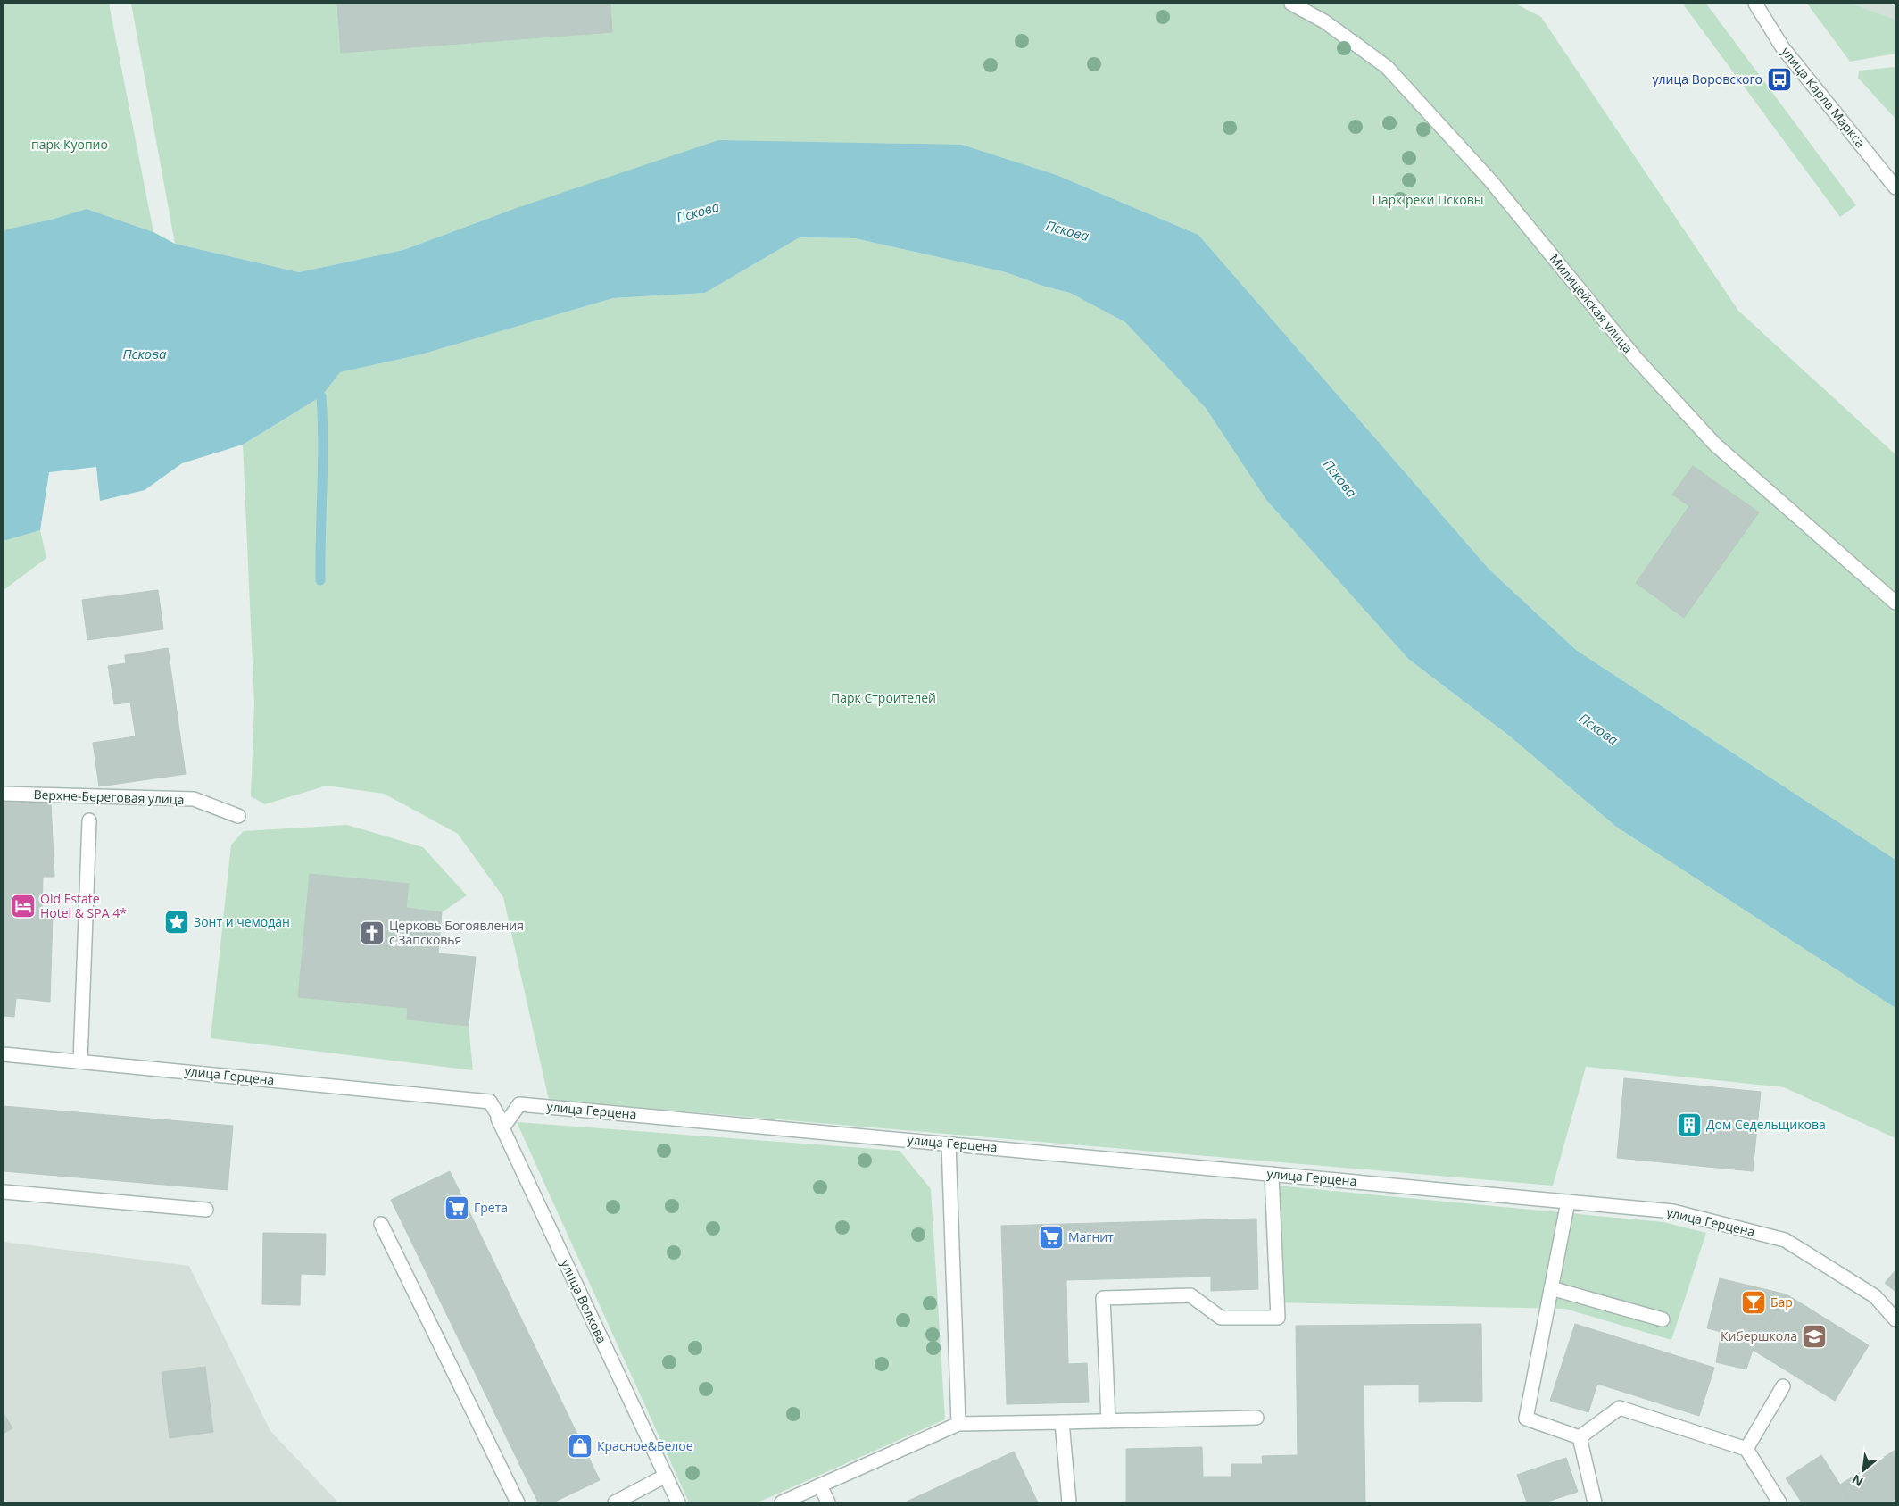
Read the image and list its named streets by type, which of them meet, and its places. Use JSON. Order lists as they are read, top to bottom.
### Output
{
  "streets": {
    "street": [
      "улица Карла Маркса",
      "Милицейская улица",
      "Верхне-Береговая улица",
      "улица Герцена",
      "улица Волкова"
    ]
  },
  "crossings": [
    ["улица Герцена", "улица Волкова"]
  ],
  "water": ["Пскова"],
  "parks": ["парк Куопио", "Парк реки Псковы", "Парк Строителей"],
  "places": {
    "bus stop": ["улица Воровского"],
    "hotel": ["Old Estate Hotel & SPA 4*"],
    "place": ["Зонт и чемодан"],
    "church": ["Церковь Богоявления с Запсковья"],
    "building": ["Дом Седельщикова"],
    "supermarket": ["Грета", "Магнит"],
    "bar": ["Бар"],
    "school or university": ["Кибершкола"],
    "shop": ["Красное&Белое"]
  },
  "north": "bottom left"
}
